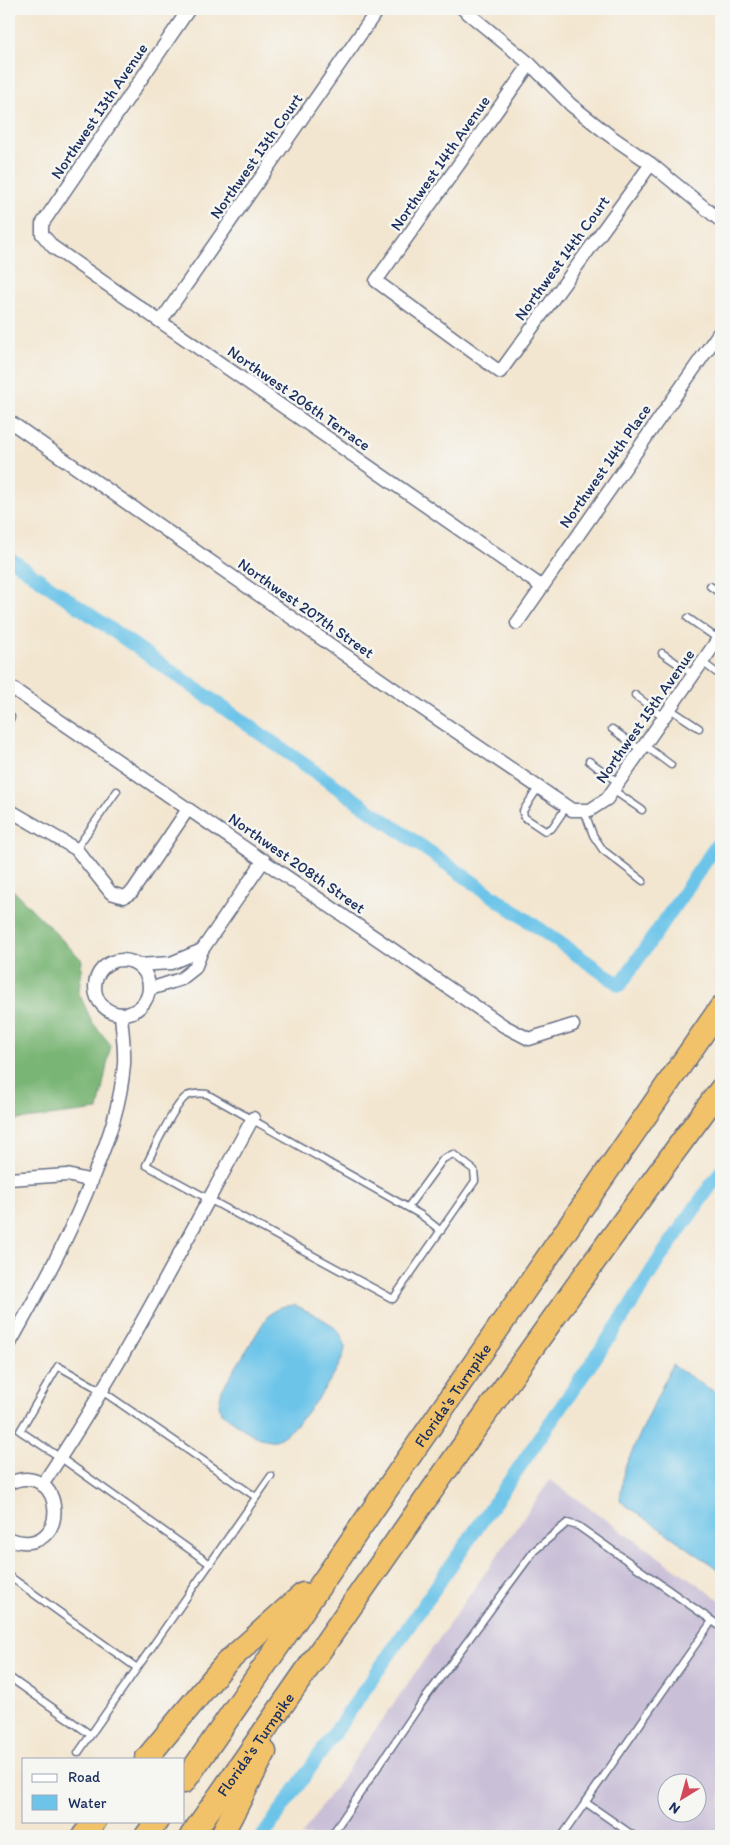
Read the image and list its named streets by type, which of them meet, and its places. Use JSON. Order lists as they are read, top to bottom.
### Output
{
  "streets": {
    "highway": ["Florida's Turnpike"],
    "street": [
      "Northwest 13th Avenue",
      "Northwest 13th Court",
      "Northwest 14th Avenue",
      "Northwest 14th Court",
      "Northwest 206th Terrace",
      "Northwest 14th Place",
      "Northwest 207th Street",
      "Northwest 15th Avenue",
      "Northwest 208th Street"
    ]
  },
  "crossings": [
    ["Northwest 13th Avenue", "Northwest 206th Terrace"],
    ["Northwest 13th Court", "Northwest 206th Terrace"],
    ["Northwest 14th Avenue", "Northwest 14th Court"],
    ["Northwest 206th Terrace", "Northwest 14th Place"],
    ["Northwest 207th Street", "Northwest 15th Avenue"]
  ],
  "legend": ["Road", "Water"],
  "north": "bottom left"
}
